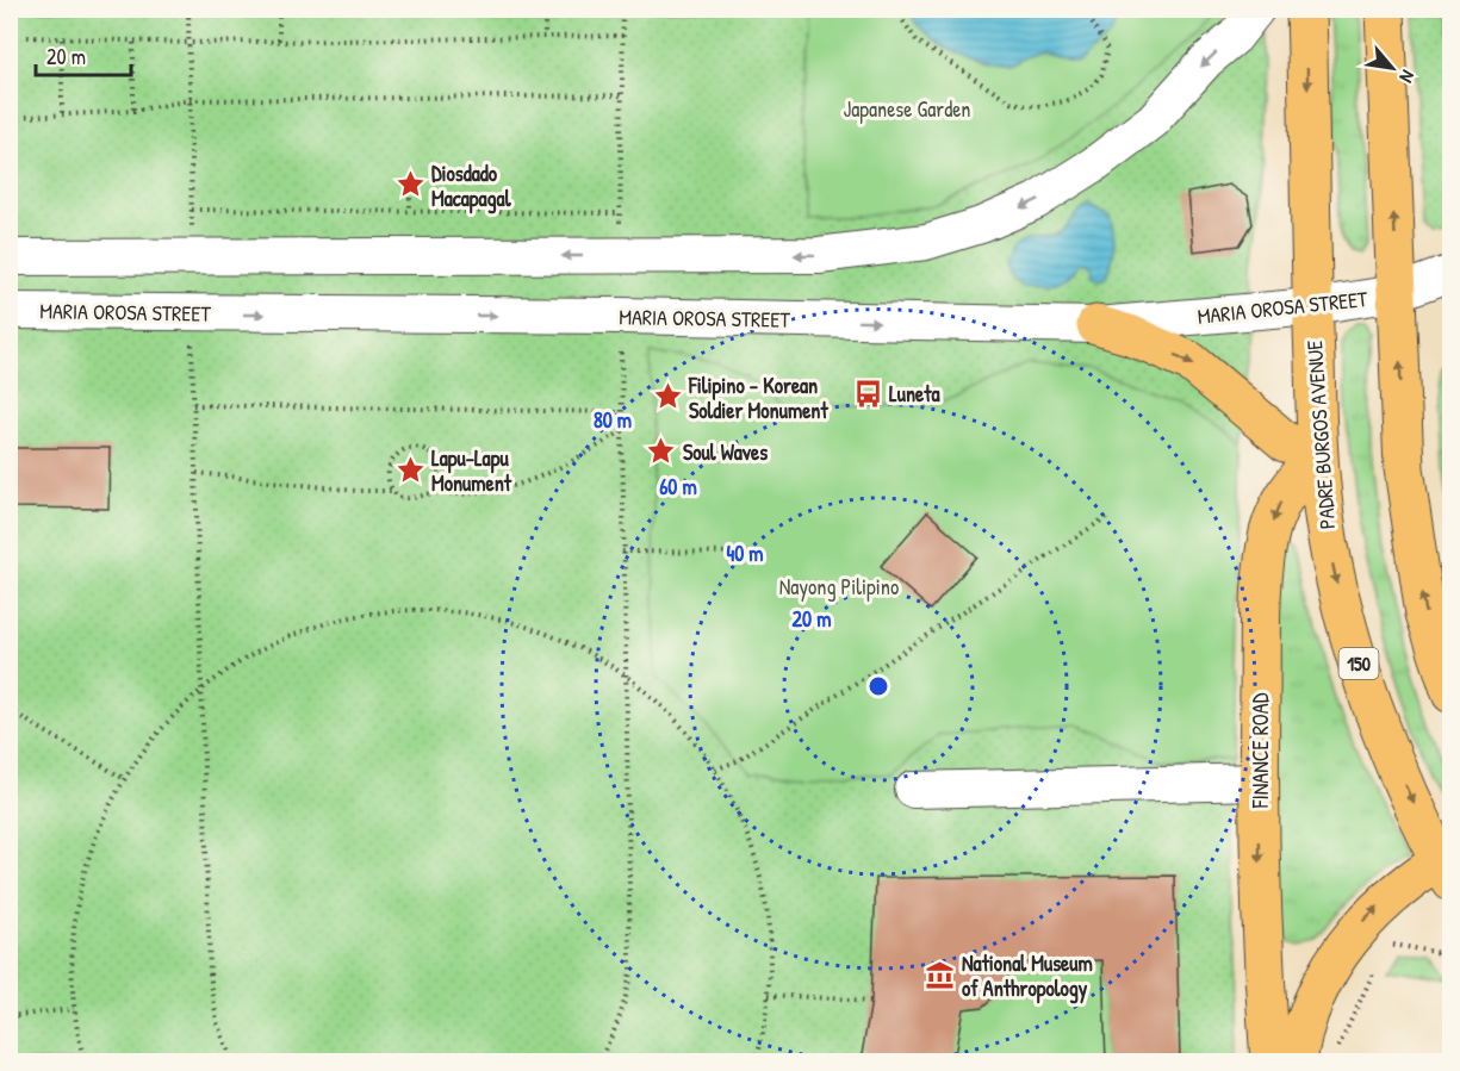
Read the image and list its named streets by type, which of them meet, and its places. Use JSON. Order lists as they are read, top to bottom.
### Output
{
  "streets": {
    "main road": ["PADRE BURGOS AVENUE", "150", "FINANCE ROAD"],
    "street": ["MARIA OROSA STREET"]
  },
  "crossings": [
    ["MARIA OROSA STREET", "PADRE BURGOS AVENUE"],
    ["PADRE BURGOS AVENUE", "FINANCE ROAD"]
  ],
  "one_way": ["FINANCE ROAD"],
  "parks": ["Japanese Garden", "Nayong Pilipino"],
  "places": {
    "place": [
      "Diosdado Macapagal",
      "Filipino - Korean Soldier Monument",
      "Soul Waves",
      "Lapu-Lapu Monument"
    ],
    "bus stop": ["Luneta"],
    "museum": ["National Museum of Anthropology"]
  },
  "scale_bar": "20 m",
  "north": "bottom right",
  "rings": [
    "80 m",
    "60 m",
    "40 m",
    "20 m"
  ]
}
